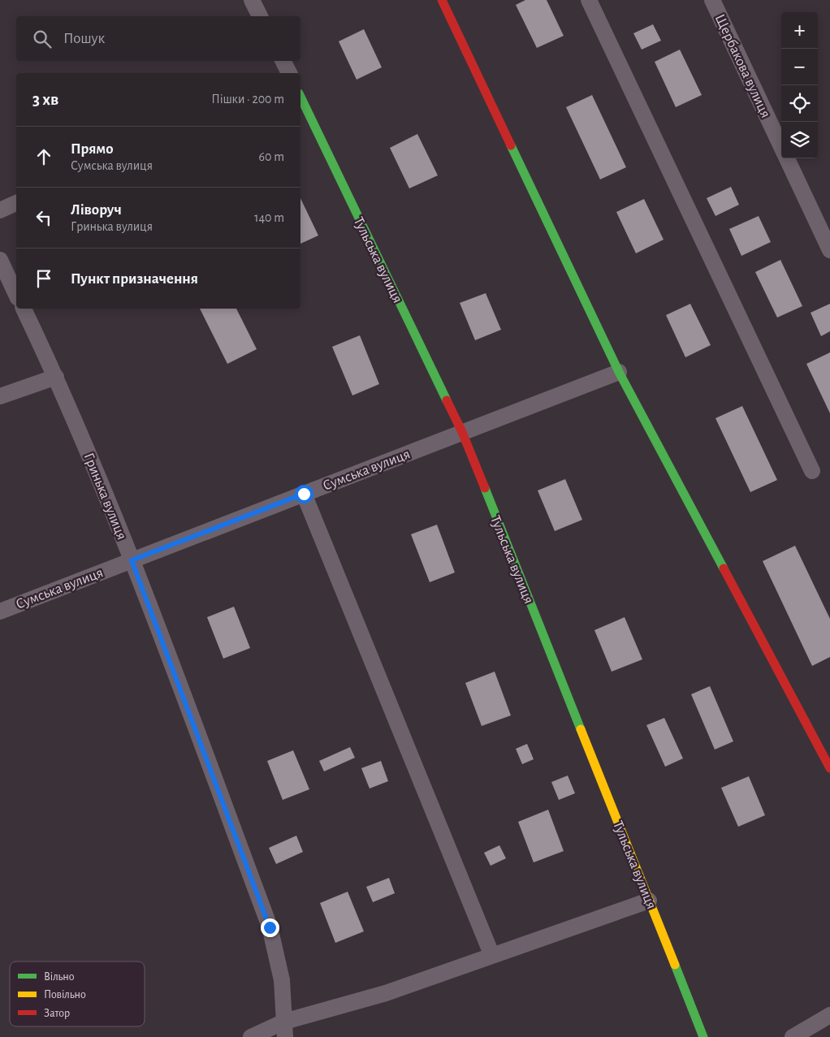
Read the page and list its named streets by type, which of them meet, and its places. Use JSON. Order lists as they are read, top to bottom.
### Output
{
  "streets": {
    "street": [
      "Щербакова вулиця",
      "Тульська вулиця",
      "Сумська вулиця",
      "Гринька вулиця"
    ]
  },
  "crossings": [
    ["Тульська вулиця", "Сумська вулиця"],
    ["Сумська вулиця", "Гринька вулиця"]
  ],
  "legend": ["Вільно", "Повільно", "Затор"],
  "page": {
    "map_buttons": ["+", "−"],
    "search": "Пошук",
    "heading": ["3 хв", "Пішки · 200 m"],
    "list": [
      ["Прямо", "Сумська вулиця", "60 m"],
      ["Ліворуч", "Гринька вулиця", "140 m"],
      "Пункт призначення"
    ]
  }
}
